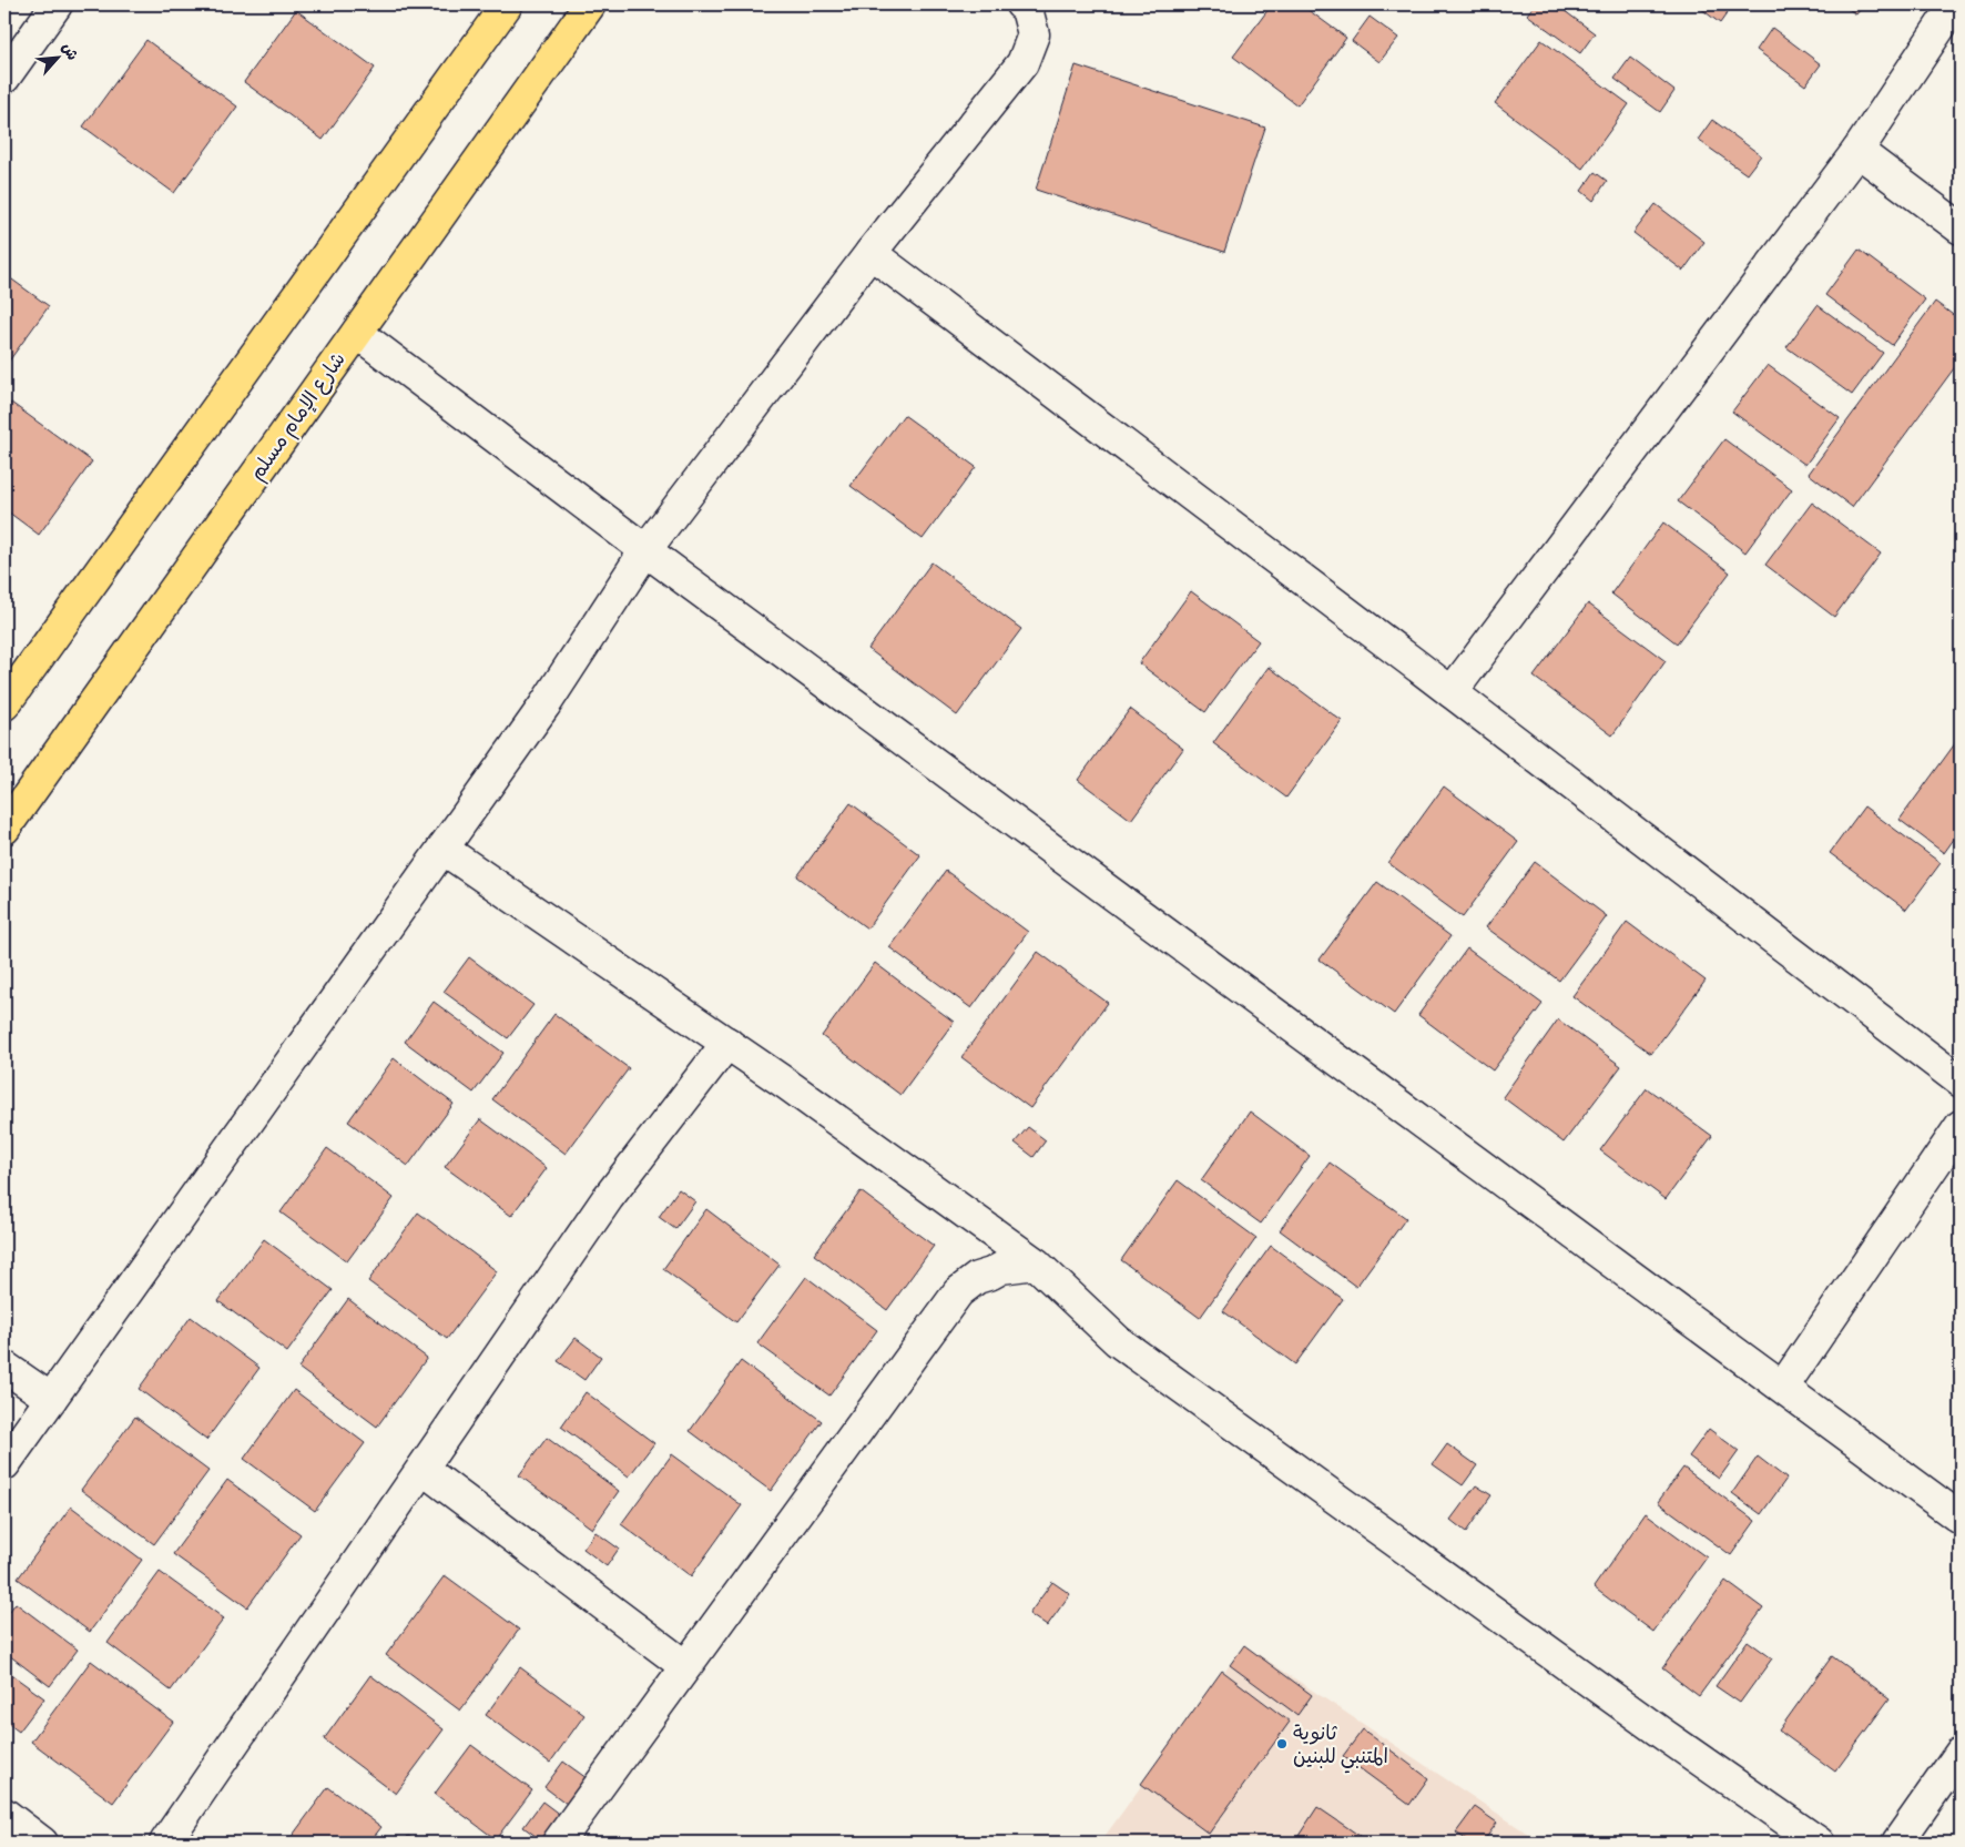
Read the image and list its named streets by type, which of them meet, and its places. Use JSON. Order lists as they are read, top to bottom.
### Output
{
  "streets": {
    "main road": ["شارع الإمام مسلم"]
  },
  "places": ["ثانوية المتنبي للبنين"],
  "north": "top right"
}
